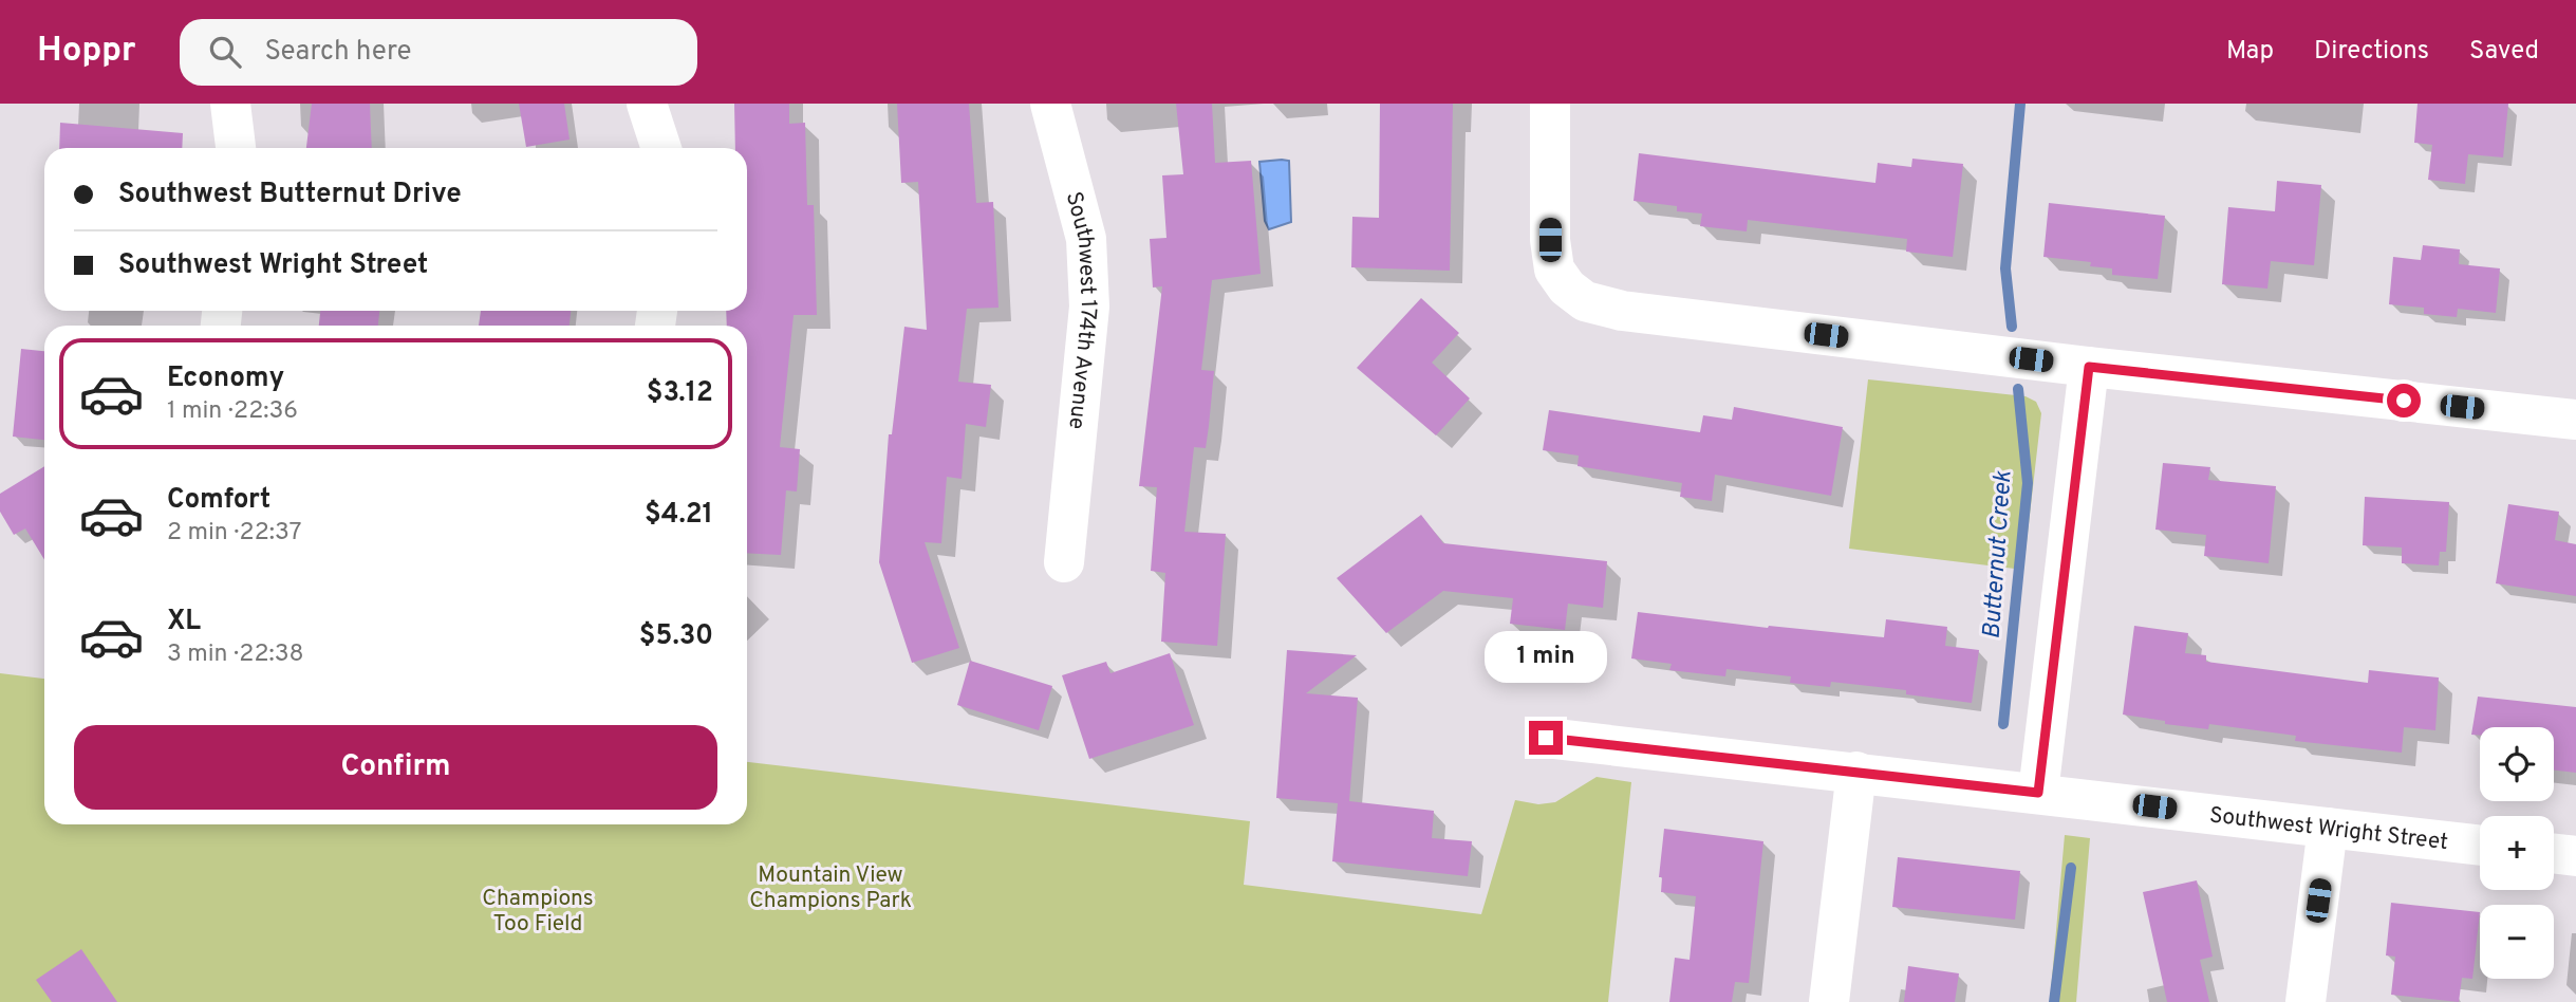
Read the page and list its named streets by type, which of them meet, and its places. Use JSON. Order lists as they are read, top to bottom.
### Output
{
  "streets": {
    "street": ["Southwest 174th Avenue", "Southwest Wright Street"]
  },
  "water": ["Butternut Creek"],
  "parks": ["Mountain View Champions Park", "Champions Too Field"],
  "page": {
    "header": "Hoppr",
    "search": "Search here",
    "nav": ["Map", "Directions", "Saved"],
    "banner": ["Southwest Butternut Drive", "Southwest Wright Street"],
    "list": [
      {
        "name": "Economy",
        "note": "1 min · 22:36",
        "value": "$3.12"
      },
      {
        "name": "Comfort",
        "note": "2 min · 22:37",
        "value": "$4.21"
      },
      {
        "name": "XL",
        "note": "3 min · 22:38",
        "value": "$5.30"
      }
    ],
    "bubble": "1 min",
    "buttons": "Confirm",
    "map_buttons": ["+", "−"]
  }
}
